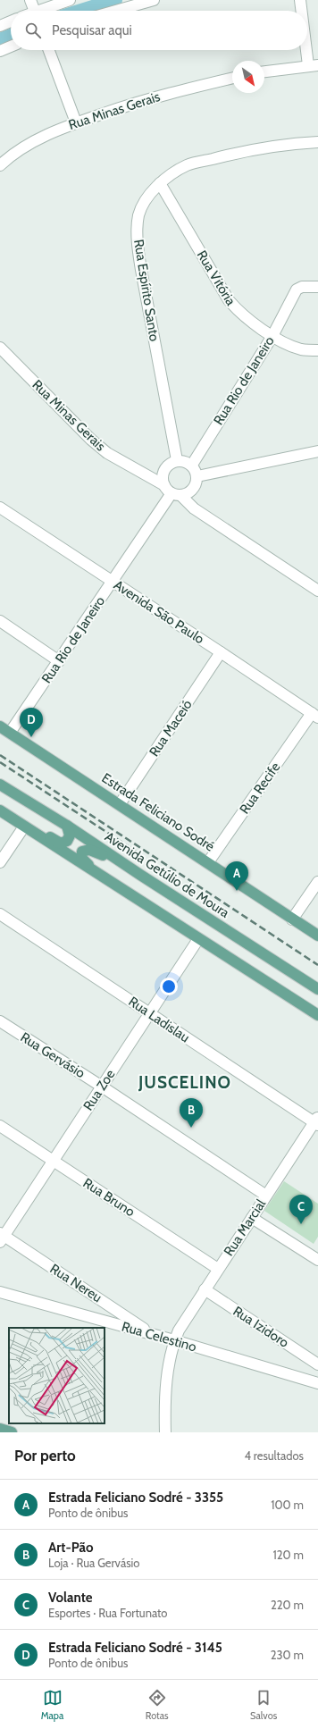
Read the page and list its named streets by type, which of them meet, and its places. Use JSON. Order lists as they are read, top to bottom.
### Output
{
  "streets": {
    "main road": ["Estrada Feliciano Sodré", "Avenida Getúlio de Moura"],
    "street": [
      "Rua Minas Gerais",
      "Rua Vitória",
      "Rua Espírito Santo",
      "Rua Rio de Janeiro",
      "Avenida São Paulo",
      "Rua Maceió",
      "Rua Recife",
      "Rua Ladislau",
      "Rua Gervásio",
      "Rua Zoe",
      "Rua Bruno",
      "Rua Marcial",
      "Rua Nereu",
      "Rua Izidoro",
      "Rua Celestino"
    ]
  },
  "crossings": [
    ["Rua Minas Gerais", "Rua Espírito Santo"],
    ["Rua Minas Gerais", "Rua Rio de Janeiro"],
    ["Rua Vitória", "Rua Espírito Santo"],
    ["Rua Vitória", "Rua Rio de Janeiro"],
    ["Rua Espírito Santo", "Rua Rio de Janeiro"],
    ["Rua Rio de Janeiro", "Avenida São Paulo"],
    ["Rua Rio de Janeiro", "Estrada Feliciano Sodré"],
    ["Avenida São Paulo", "Rua Maceió"],
    ["Avenida São Paulo", "Rua Recife"],
    ["Rua Maceió", "Estrada Feliciano Sodré"],
    ["Rua Recife", "Estrada Feliciano Sodré"],
    ["Rua Ladislau", "Rua Zoe"],
    ["Rua Ladislau", "Rua Marcial"],
    ["Rua Gervásio", "Rua Zoe"],
    ["Rua Gervásio", "Rua Marcial"],
    ["Rua Zoe", "Rua Bruno"],
    ["Rua Zoe", "Rua Nereu"],
    ["Rua Bruno", "Rua Marcial"],
    ["Rua Marcial", "Rua Izidoro"],
    ["Rua Marcial", "Rua Celestino"],
    ["Rua Nereu", "Rua Celestino"]
  ],
  "districts": ["JUSCELINO"],
  "north": "bottom right",
  "page": {
    "search": "Pesquisar aqui",
    "pins": [
      "D",
      "A",
      "B",
      "C"
    ],
    "heading": ["Por perto", "4 resultados"],
    "list": [
      {
        "mark": "A",
        "name": "Estrada Feliciano Sodré - 3355",
        "note": "Ponto de ônibus",
        "value": "100 m"
      },
      {
        "mark": "B",
        "name": "Art-Pão",
        "note": "Loja · Rua Gervásio",
        "value": "120 m"
      },
      {
        "mark": "C",
        "name": "Volante",
        "note": "Esportes · Rua Fortunato",
        "value": "220 m"
      },
      {
        "mark": "D",
        "name": "Estrada Feliciano Sodré - 3145",
        "note": "Ponto de ônibus",
        "value": "230 m"
      }
    ],
    "nav": ["Mapa", "Rotas", "Salvos"]
  }
}
